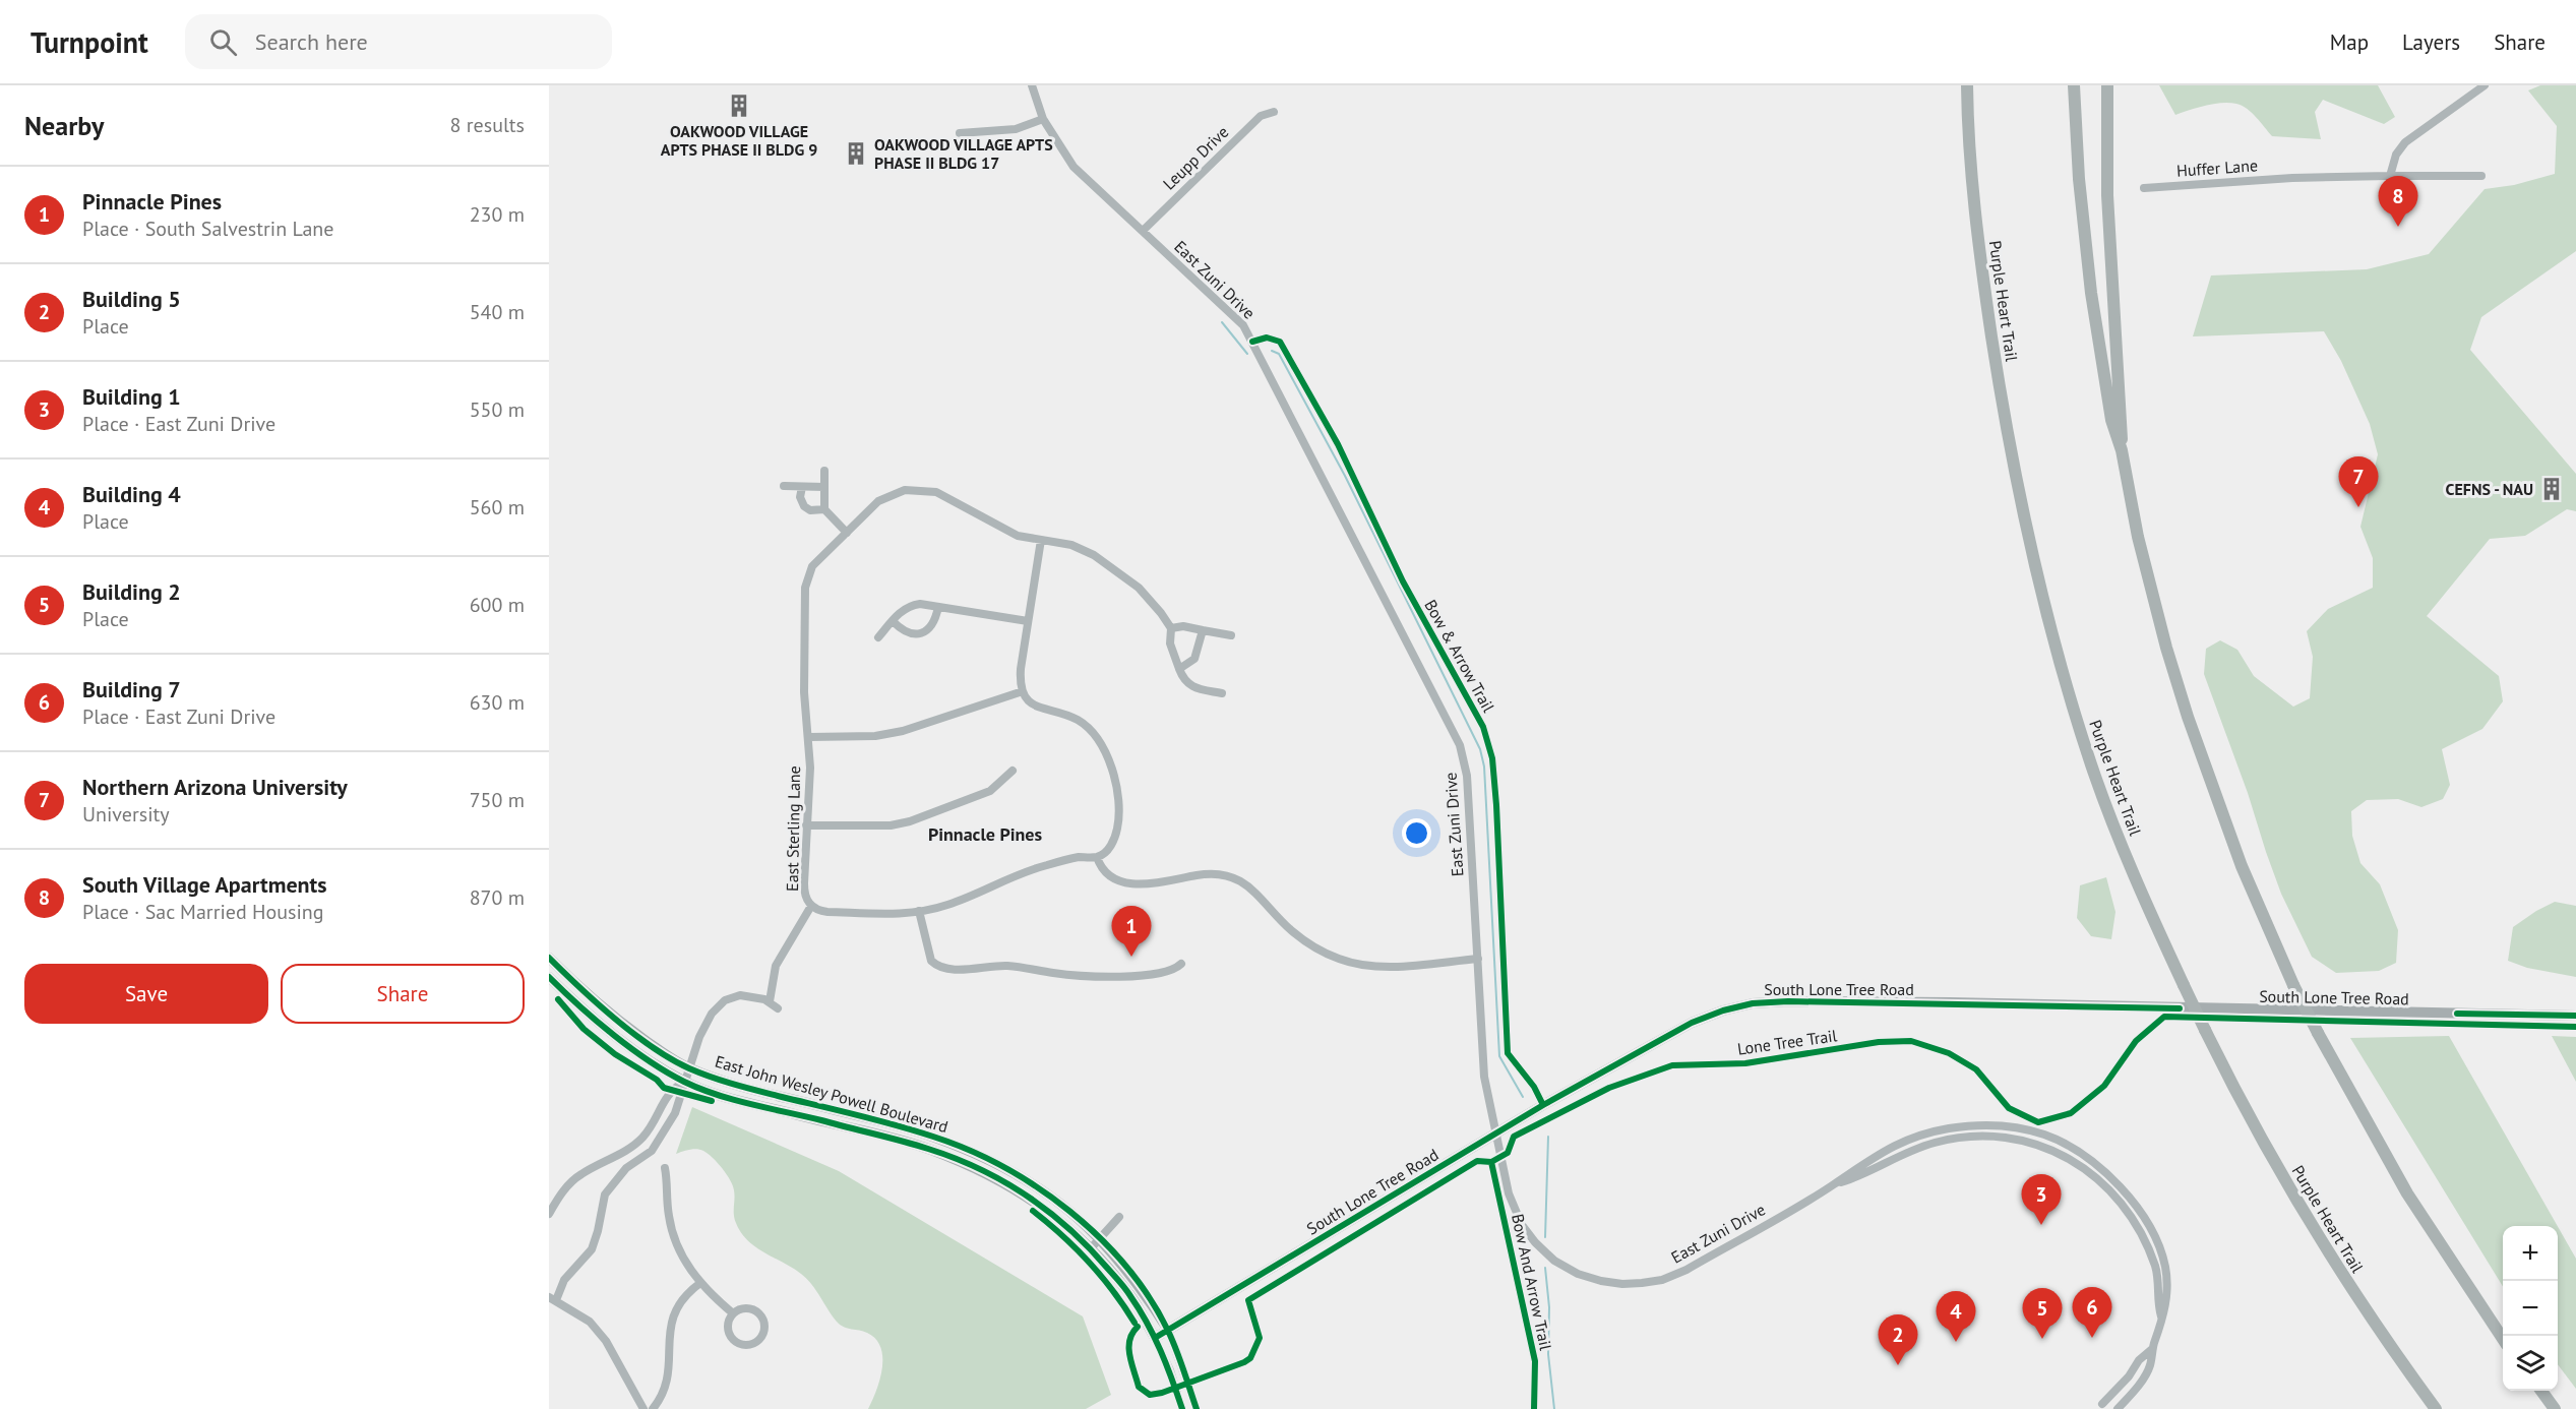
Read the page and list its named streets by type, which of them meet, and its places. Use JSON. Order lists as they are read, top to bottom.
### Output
{
  "streets": {
    "highway": ["Purple Heart Trail"],
    "main road": ["South Lone Tree Road", "East John Wesley Powell Boulevard"],
    "street": [
      "Leupp Drive",
      "Huffer Lane",
      "East Zuni Drive",
      "East Sterling Lane"
    ],
    "cycle path": ["Bow & Arrow Trail", "Lone Tree Trail", "Bow And Arrow Trail"]
  },
  "crossings": [
    ["Leupp Drive", "East Zuni Drive"],
    ["East Zuni Drive", "South Lone Tree Road"],
    ["South Lone Tree Road", "East John Wesley Powell Boulevard"]
  ],
  "districts": ["Pinnacle Pines"],
  "places": {
    "building": ["OAKWOOD VILLAGE APTS PHASE II BLDG 9", "OAKWOOD VILLAGE APTS PHASE II BLDG 17", "CEFNS - NAU"]
  },
  "page": {
    "header": "Turnpoint",
    "search": "Search here",
    "nav": ["Map", "Layers", "Share"],
    "heading": ["Nearby", "8 results"],
    "list": [
      {
        "mark": "1",
        "name": "Pinnacle Pines",
        "note": "Place · South Salvestrin Lane",
        "value": "230 m"
      },
      {
        "mark": "2",
        "name": "Building 5",
        "note": "Place",
        "value": "540 m"
      },
      {
        "mark": "3",
        "name": "Building 1",
        "note": "Place · East Zuni Drive",
        "value": "550 m"
      },
      {
        "mark": "4",
        "name": "Building 4",
        "note": "Place",
        "value": "560 m"
      },
      {
        "mark": "5",
        "name": "Building 2",
        "note": "Place",
        "value": "600 m"
      },
      {
        "mark": "6",
        "name": "Building 7",
        "note": "Place · East Zuni Drive",
        "value": "630 m"
      },
      {
        "mark": "7",
        "name": "Northern Arizona University",
        "note": "University",
        "value": "750 m"
      },
      {
        "mark": "8",
        "name": "South Village Apartments",
        "note": "Place · Sac Married Housing",
        "value": "870 m"
      }
    ],
    "pins": [
      "8",
      "7",
      "1",
      "3",
      "6",
      "5",
      "4",
      "2"
    ],
    "buttons": ["Save", "Share"],
    "map_buttons": ["+", "−"]
  }
}
